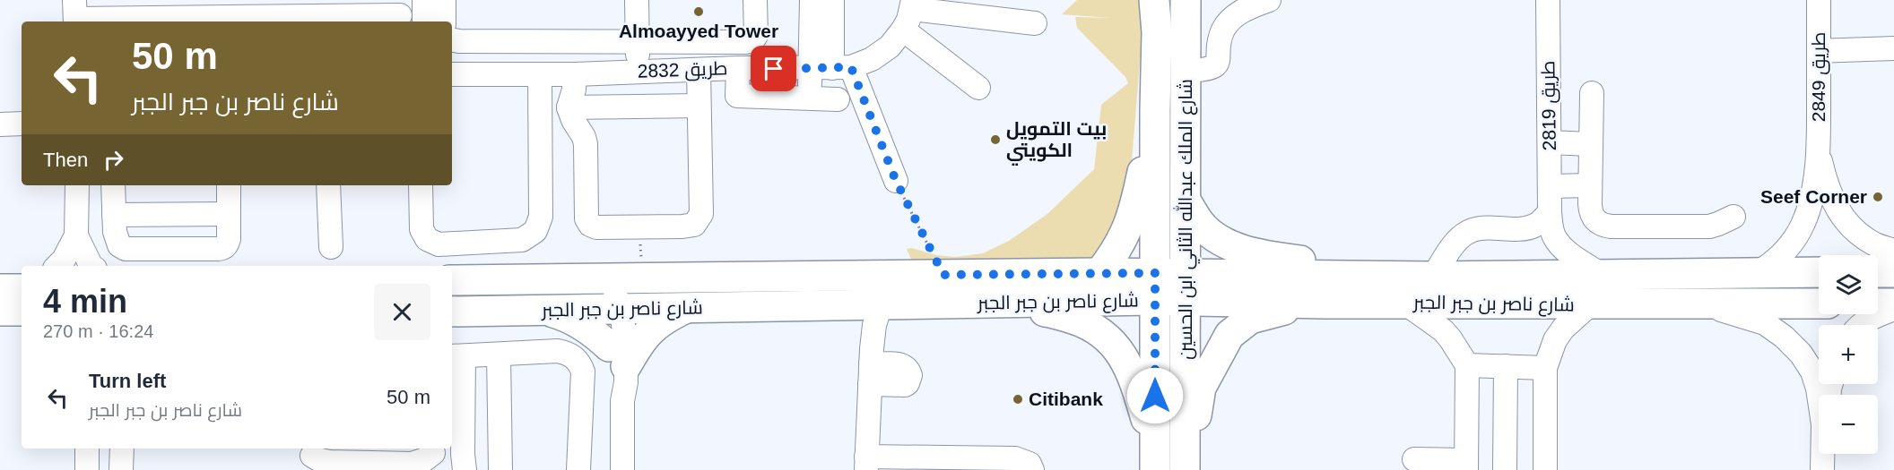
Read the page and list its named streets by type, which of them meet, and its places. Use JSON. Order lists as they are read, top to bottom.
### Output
{
  "streets": {
    "main road": ["شارع الملك عبدالله الثاني ابن الحسين", "شارع ناصر بن جبر الجبر"],
    "street": ["طريق 2832", "طريق 2849", "طريق 2819"]
  },
  "crossings": [
    ["طريق 2849", "شارع ناصر بن جبر الجبر"],
    ["طريق 2819", "شارع ناصر بن جبر الجبر"],
    ["شارع الملك عبدالله الثاني ابن الحسين", "شارع ناصر بن جبر الجبر"]
  ],
  "places": [
    "Almoayyed Tower",
    "بيت التمويل الكويتي",
    "Seef Corner",
    "Citibank"
  ],
  "page": {
    "turn": ["50 m", "شارع ناصر بن جبر الجبر"],
    "then": "Then",
    "map_buttons": ["+", "−"],
    "heading": ["4 min", "270 m · 16:24"],
    "list": [
      {
        "name": "Turn left",
        "note": "شارع ناصر بن جبر الجبر",
        "value": "50 m"
      }
    ]
  }
}
